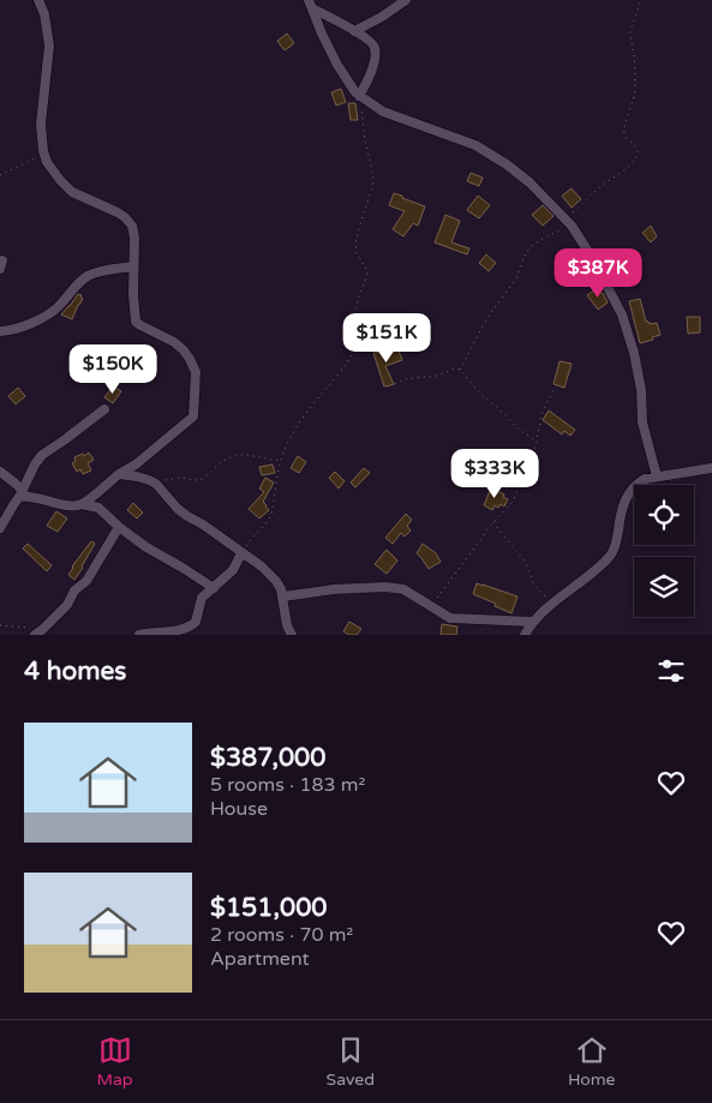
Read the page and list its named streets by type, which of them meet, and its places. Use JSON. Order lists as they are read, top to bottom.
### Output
{
  "page": {
    "price": [
      "$387K",
      "$151K",
      "$150K",
      "$333K"
    ],
    "heading": "4 homes",
    "list": [
      {
        "name": "$387,000",
        "note": "5 rooms · 183 m² · House"
      },
      {
        "name": "$151,000",
        "note": "2 rooms · 70 m² · Apartment"
      }
    ],
    "tabs": ["Map", "Saved", "Home"]
  }
}
